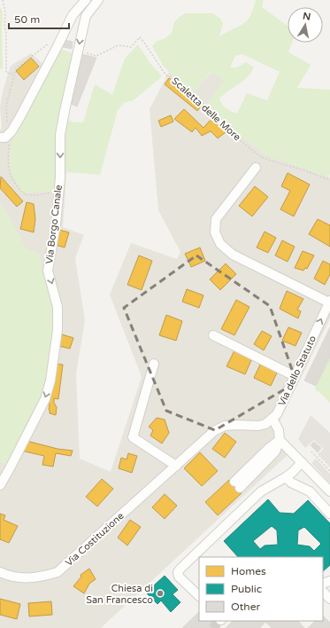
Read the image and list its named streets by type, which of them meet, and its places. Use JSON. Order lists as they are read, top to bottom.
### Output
{
  "streets": {
    "street": ["Via Borgo Canale", "Via dello Statuto", "Via Costituzione"],
    "path": ["Scaletta delle More"]
  },
  "crossings": [
    ["Scaletta delle More", "Via Borgo Canale"],
    ["Via dello Statuto", "Via Costituzione"]
  ],
  "one_way": ["Via dello Statuto"],
  "places": ["Chiesa di San Francesco"],
  "legend": ["Homes", "Public", "Other"],
  "scale_bar": "50 m",
  "north": "top"
}
